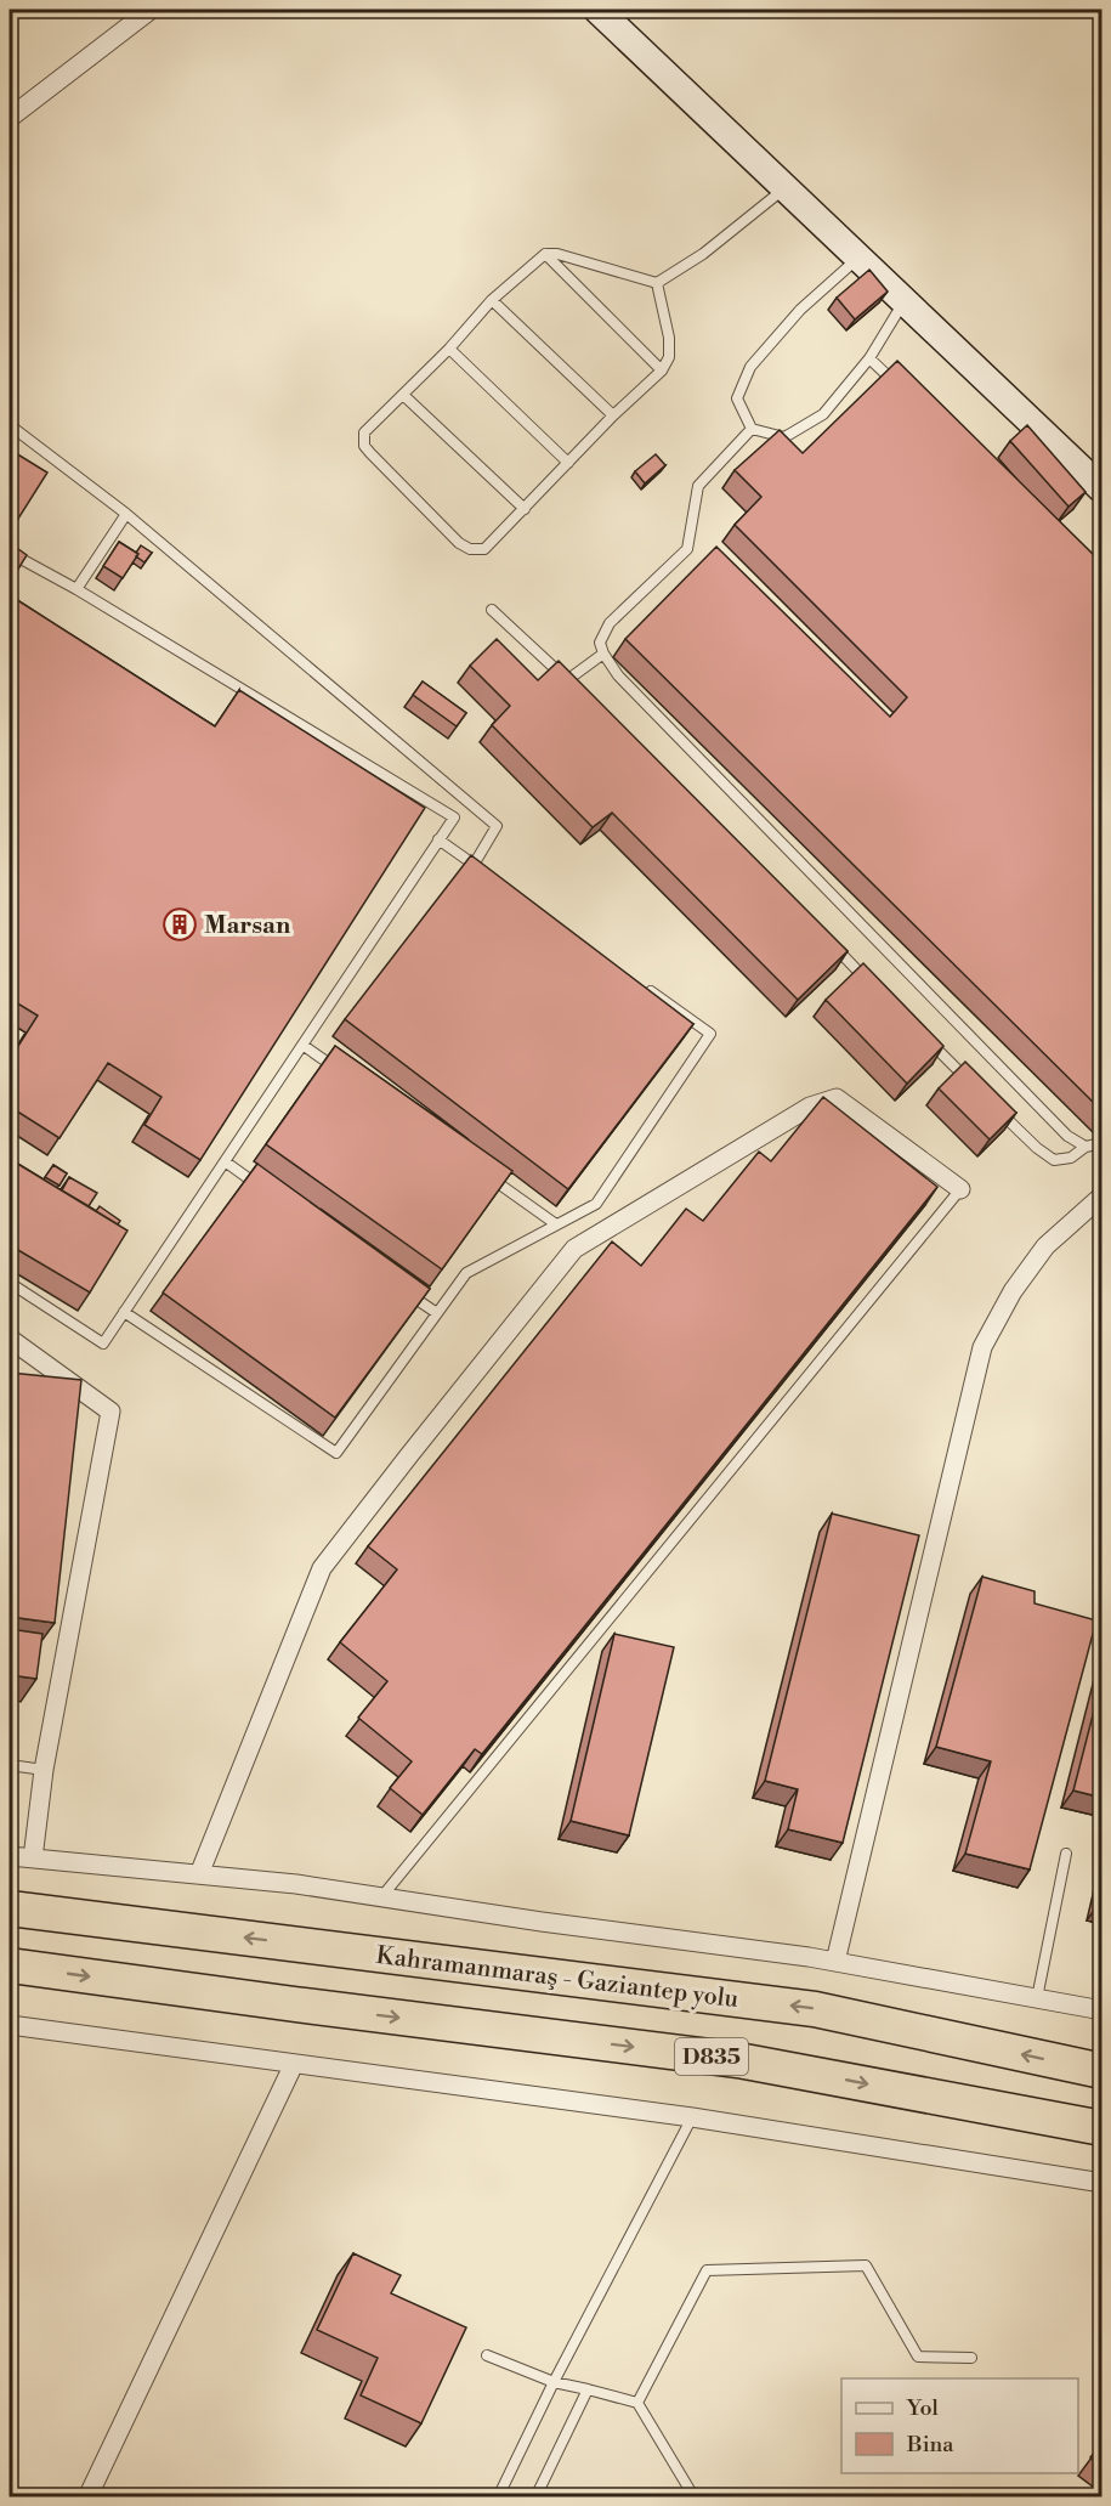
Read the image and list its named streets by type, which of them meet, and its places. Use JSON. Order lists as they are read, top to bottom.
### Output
{
  "streets": {
    "highway": ["Kahramanmaraş - Gaziantep yolu", "D835"]
  },
  "places": {
    "building": ["Marsan"]
  },
  "legend": ["Yol", "Bina"]
}
